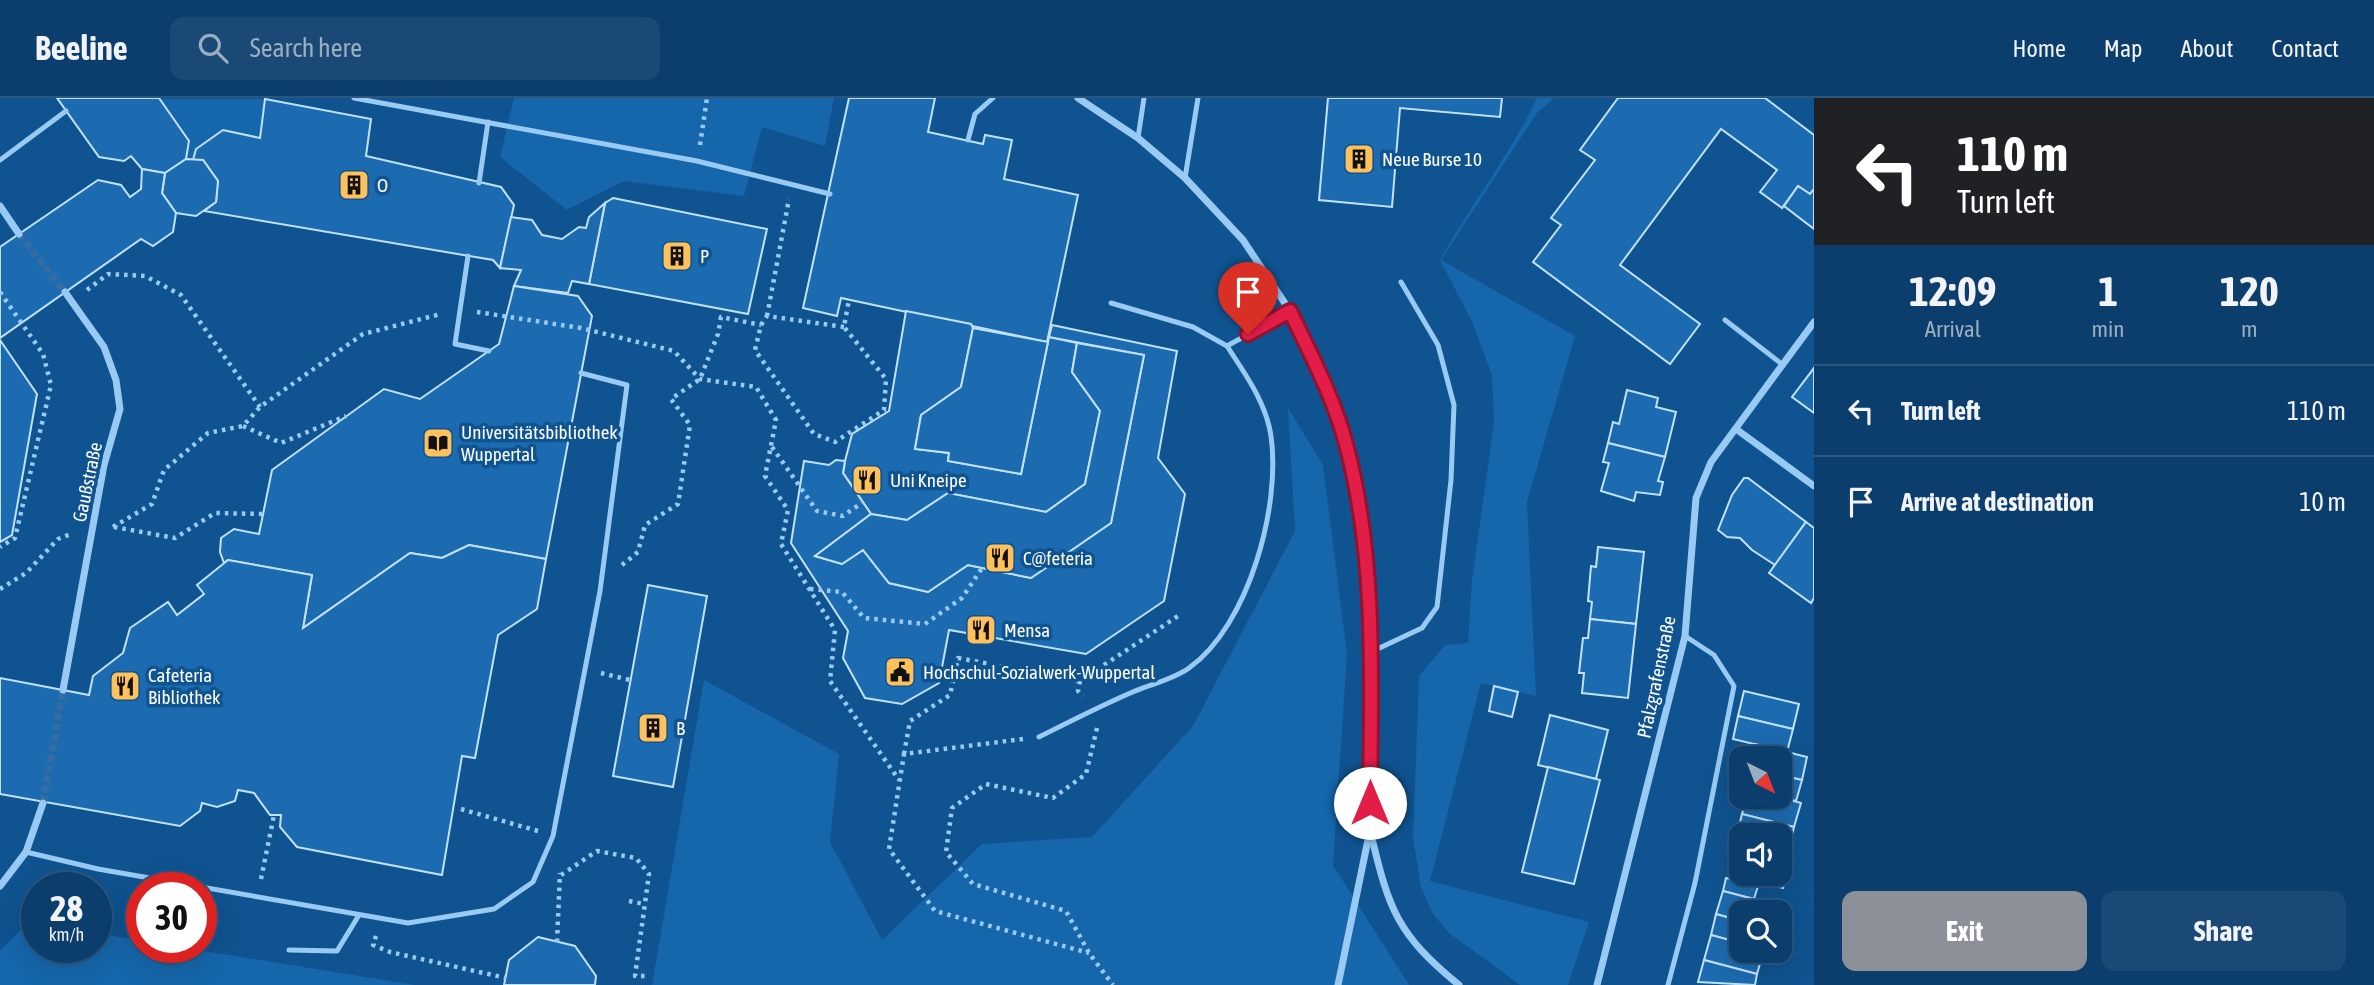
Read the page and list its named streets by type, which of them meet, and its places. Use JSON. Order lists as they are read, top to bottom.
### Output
{
  "streets": {
    "street": ["Gaußstraße", "Pfalzgrafenstraße"]
  },
  "places": {
    "building": [
      "Neue Burse 10",
      "O",
      "P",
      "B"
    ],
    "library": ["Universitätsbibliothek Wuppertal"],
    "restaurant": [
      "Uni Kneipe",
      "C@feteria",
      "Mensa",
      "Cafeteria Bibliothek"
    ],
    "public building": ["Hochschul-Sozialwerk-Wuppertal"]
  },
  "north": "bottom right",
  "page": {
    "header": "Beeline",
    "search": "Search here",
    "nav": [
      "Home",
      "Map",
      "About",
      "Contact"
    ],
    "turn": ["110 m", "Turn left"],
    "eta": [
      "12:09",
      "Arrival",
      "1",
      "min",
      "120",
      "m"
    ],
    "list": [
      {
        "name": "Turn left",
        "value": "110 m"
      },
      {
        "name": "Arrive at destination",
        "value": "10 m"
      }
    ],
    "speed": "28 km/h",
    "limit": "30",
    "buttons": ["Exit", "Share"]
  }
}
